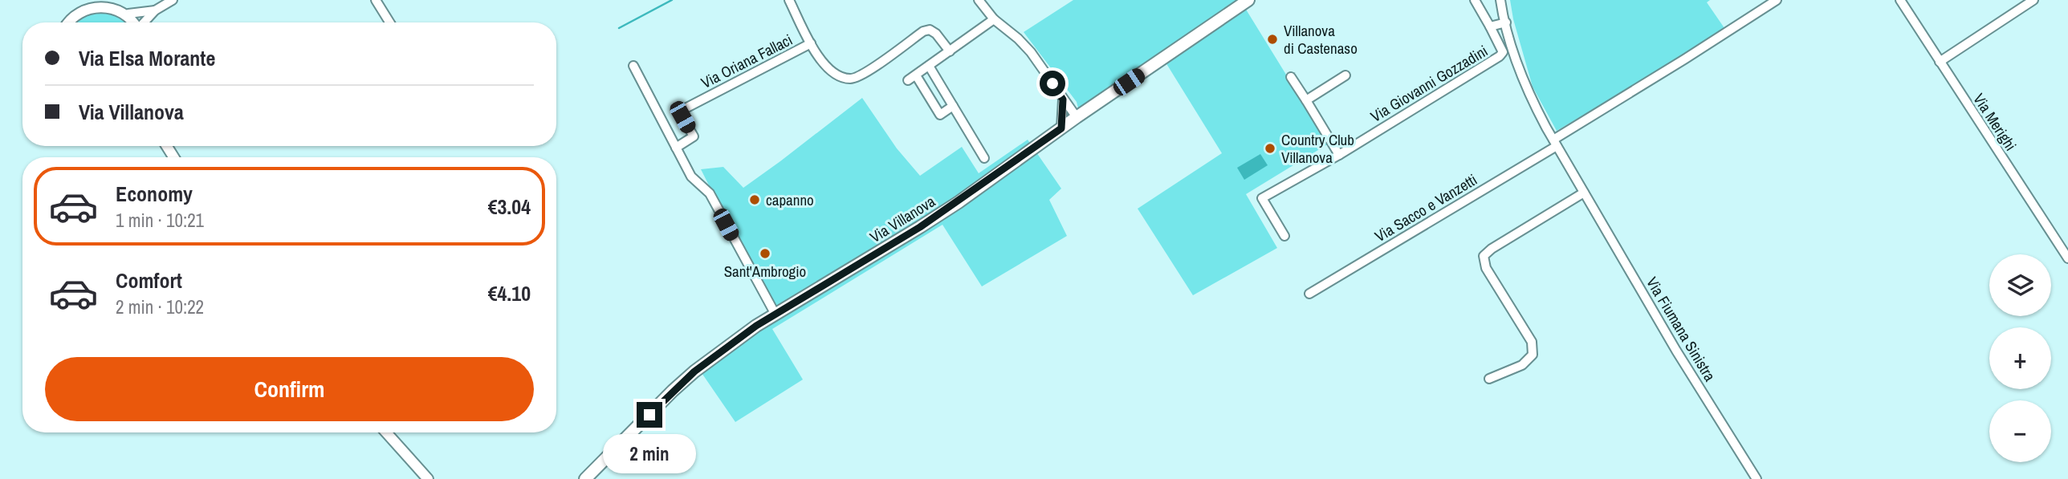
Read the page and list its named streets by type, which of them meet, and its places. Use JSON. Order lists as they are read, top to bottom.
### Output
{
  "streets": {
    "main road": ["Via Villanova"],
    "street": [
      "Via Oriana Fallaci",
      "Via Giovanni Gozzadini",
      "Via Merighi",
      "Via Sacco e Vanzetti",
      "Via Fiumana Sinistra"
    ]
  },
  "crossings": [
    ["Via Sacco e Vanzetti", "Via Fiumana Sinistra"]
  ],
  "places": [
    "Villanova di Castenaso",
    "Country Club Villanova",
    "capanno",
    "Sant'Ambrogio"
  ],
  "page": {
    "banner": ["Via Elsa Morante", "Via Villanova"],
    "list": [
      {
        "name": "Economy",
        "note": "1 min · 10:21",
        "value": "€3.04"
      },
      {
        "name": "Comfort",
        "note": "2 min · 10:22",
        "value": "€4.10"
      }
    ],
    "map_buttons": ["+", "−"],
    "buttons": "Confirm",
    "bubble": "2 min"
  }
}
